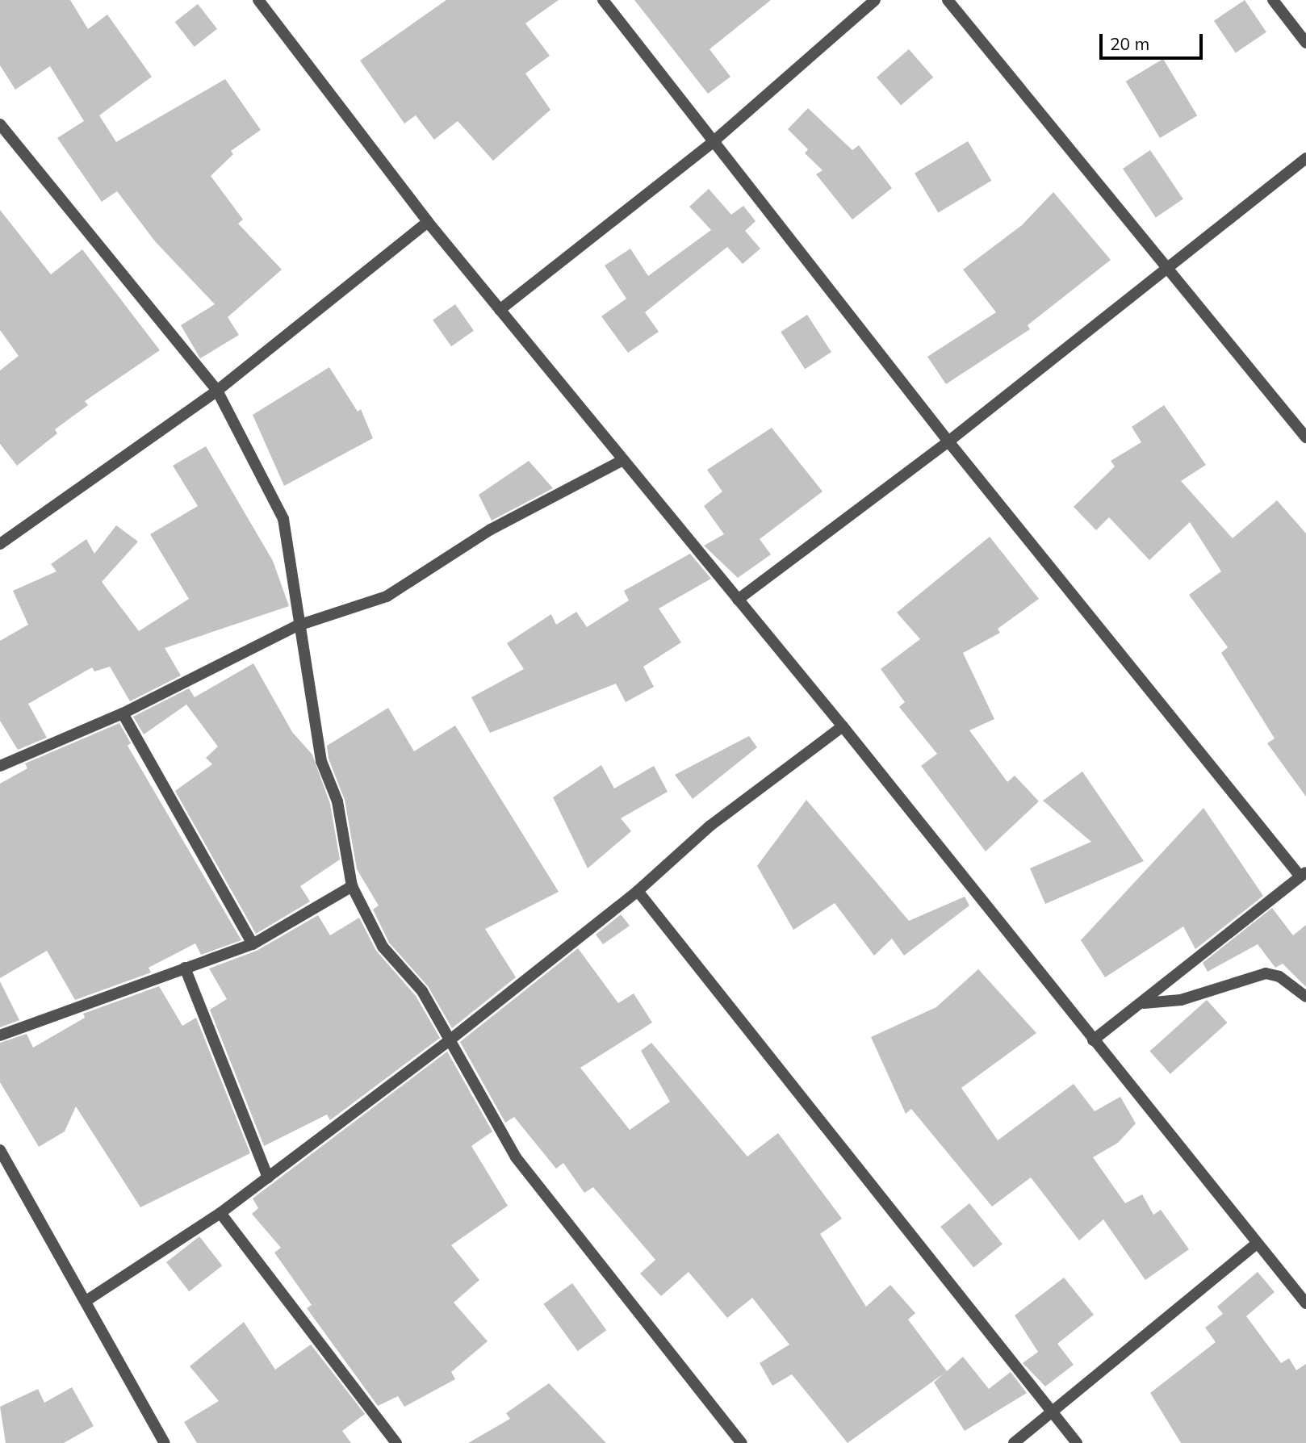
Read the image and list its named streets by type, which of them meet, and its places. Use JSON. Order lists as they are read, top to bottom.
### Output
{
  "scale_bar": "20 m"
}
